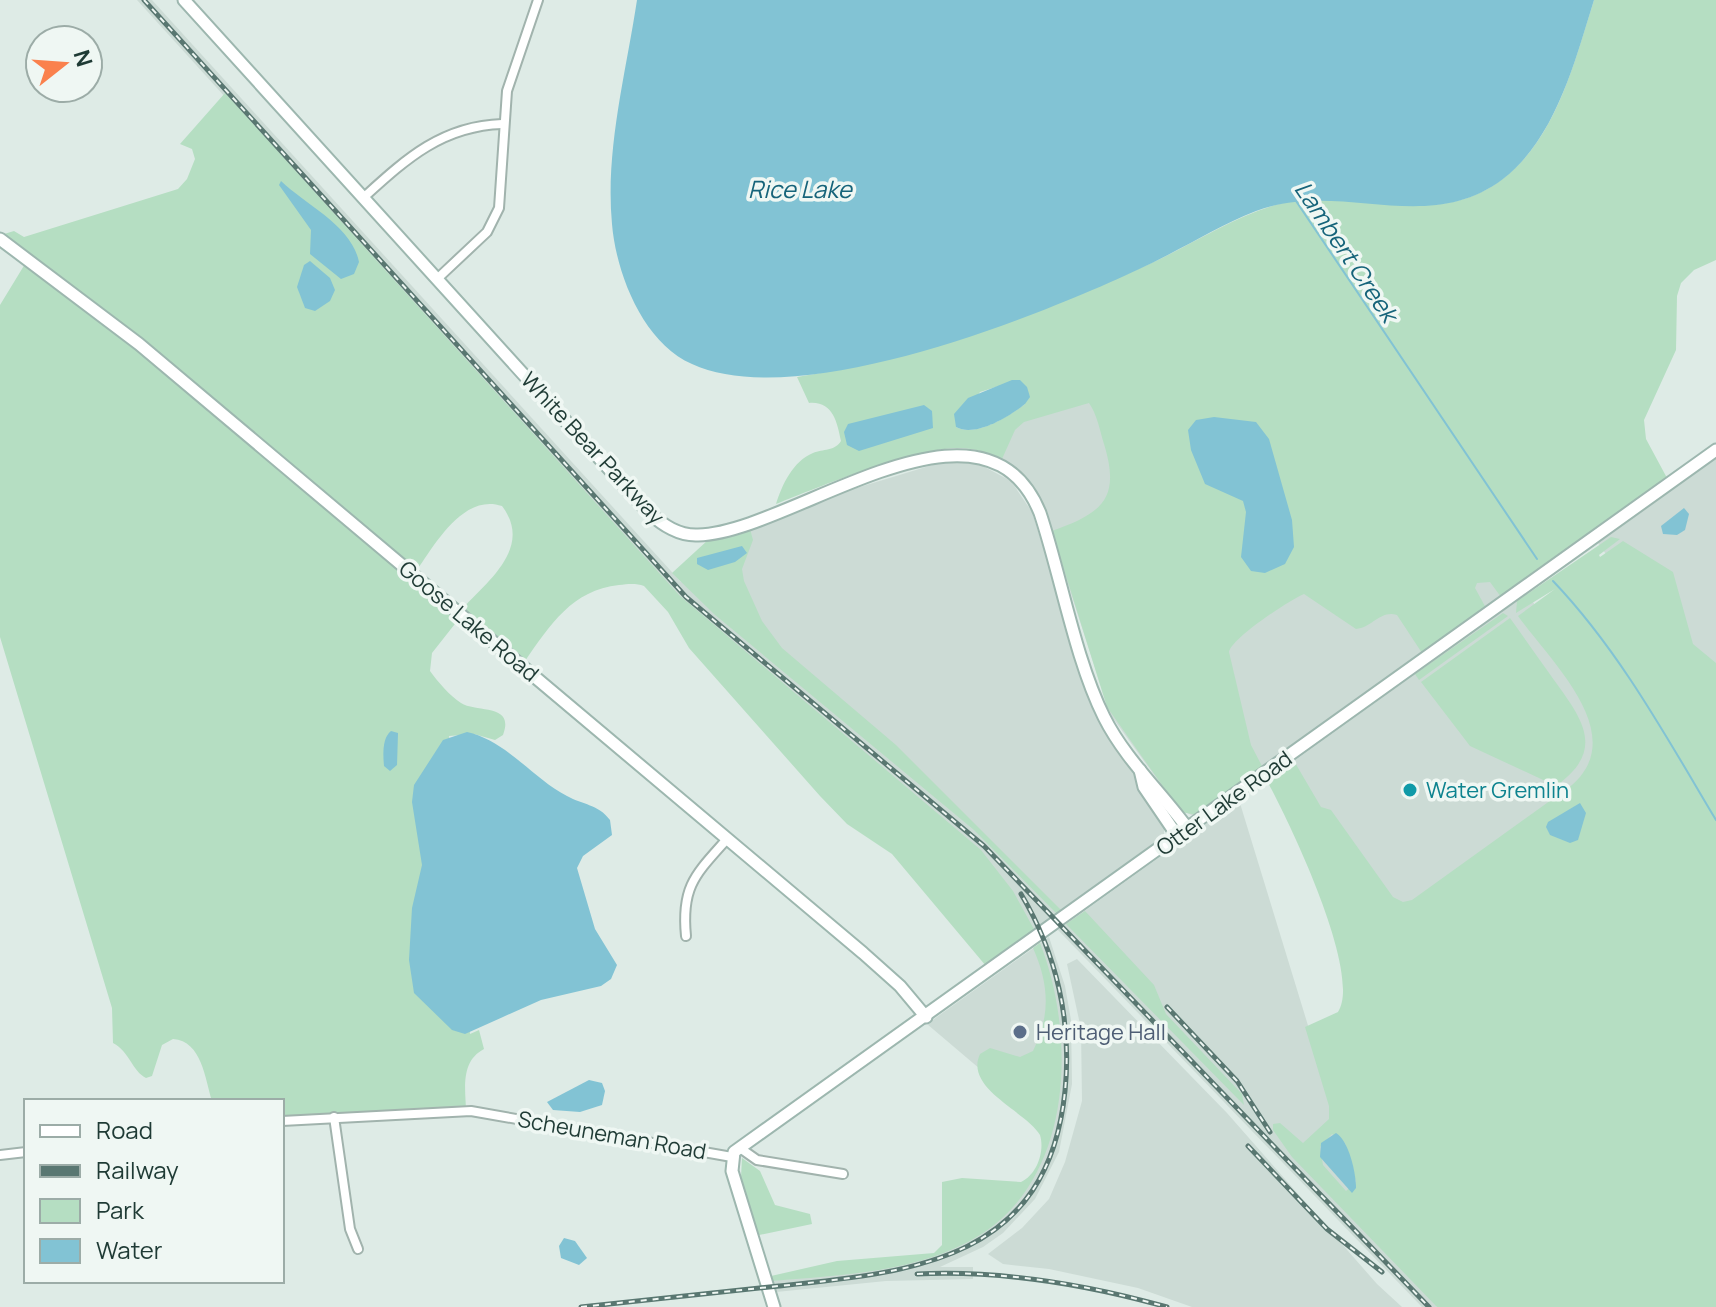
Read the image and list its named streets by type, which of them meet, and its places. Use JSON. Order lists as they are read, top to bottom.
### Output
{
  "streets": {
    "street": [
      "White Bear Parkway",
      "Goose Lake Road",
      "Otter Lake Road",
      "Scheuneman Road"
    ]
  },
  "crossings": [
    ["White Bear Parkway", "Otter Lake Road"],
    ["Goose Lake Road", "Otter Lake Road"],
    ["Otter Lake Road", "Scheuneman Road"]
  ],
  "water": ["Rice Lake", "Lambert Creek"],
  "places": ["Water Gremlin", "Heritage Hall"],
  "legend": [
    "Road",
    "Railway",
    "Park",
    "Water"
  ],
  "north": "right"
}
